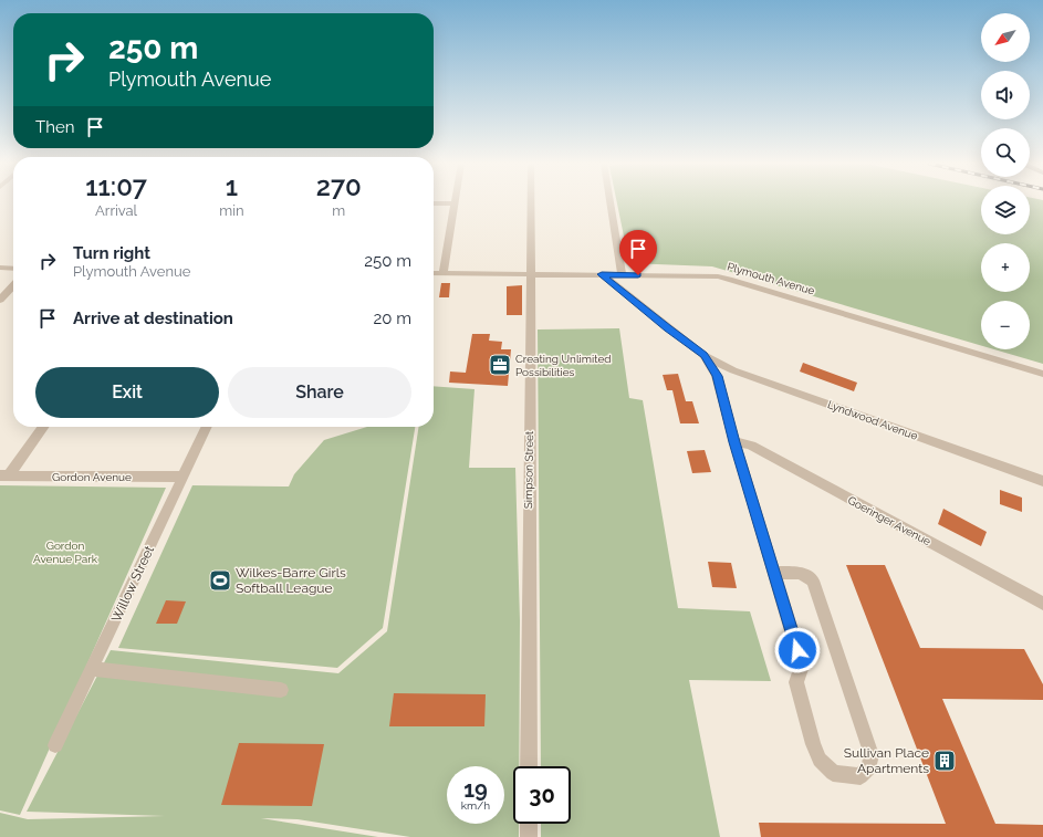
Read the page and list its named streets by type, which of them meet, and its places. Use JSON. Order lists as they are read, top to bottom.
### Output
{
  "streets": {
    "street": [
      "Plymouth Avenue",
      "Lyndwood Avenue",
      "Simpson Street",
      "Gordon Avenue",
      "Goeringer Avenue",
      "Willow Street"
    ]
  },
  "crossings": [
    ["Plymouth Avenue", "Simpson Street"],
    ["Gordon Avenue", "Willow Street"]
  ],
  "parks": ["Gordon Avenue Park"],
  "places": {
    "office": ["Creating Unlimited Possibilities"],
    "sports": ["Wilkes-Barre Girls Softball League"],
    "building": ["Sullivan Place Apartments"]
  },
  "north": "bottom left",
  "page": {
    "map_buttons": ["+", "−"],
    "turn": ["250 m", "Plymouth Avenue"],
    "then": "Then",
    "eta": [
      "11:07",
      "Arrival",
      "1",
      "min",
      "270",
      "m"
    ],
    "list": [
      {
        "name": "Turn right",
        "note": "Plymouth Avenue",
        "value": "250 m"
      },
      {
        "name": "Arrive at destination",
        "value": "20 m"
      }
    ],
    "buttons": ["Exit", "Share"],
    "speed": "19 km/h",
    "limit": "30"
  }
}
